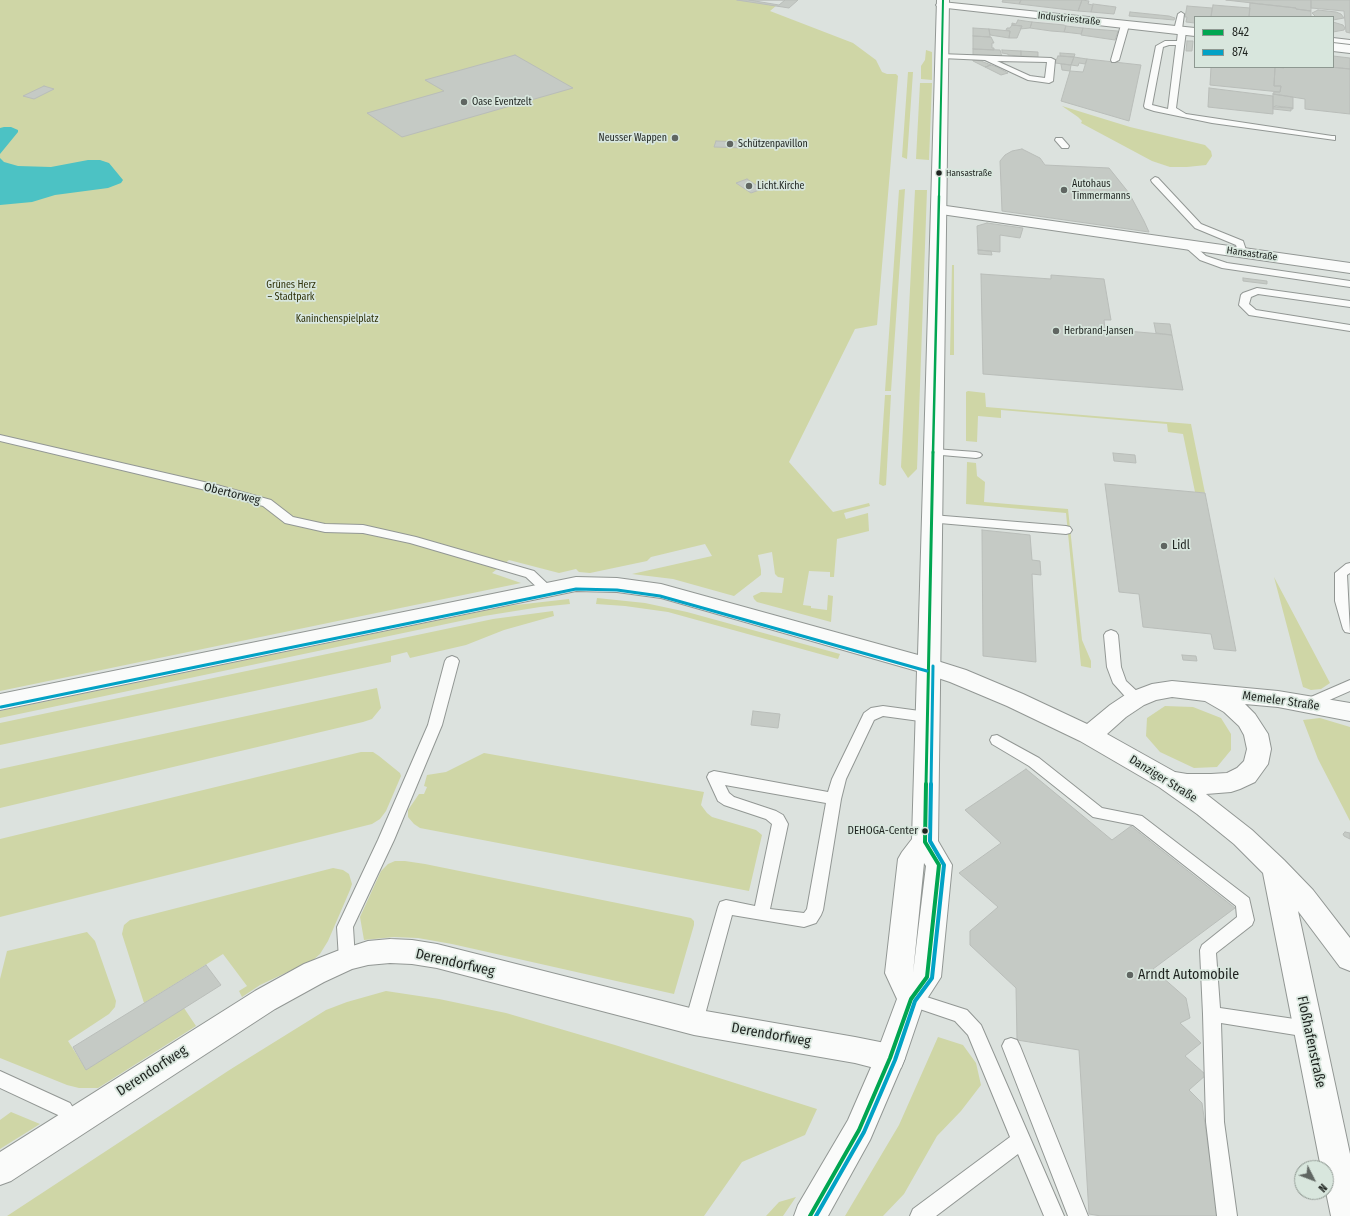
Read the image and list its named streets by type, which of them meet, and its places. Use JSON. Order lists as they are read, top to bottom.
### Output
{
  "streets": {
    "street": [
      "Industriestraße",
      "Hansastraße",
      "Memeler Straße",
      "Danziger Straße",
      "Derendorfweg",
      "Floßhafenstraße"
    ],
    "lane": ["Obertorweg"]
  },
  "crossings": [
    ["Obertorweg", "Danziger Straße"],
    ["Memeler Straße", "Danziger Straße"],
    ["Danziger Straße", "Floßhafenstraße"]
  ],
  "parks": ["Grünes Herz – Stadtpark", "Kaninchenspielplatz"],
  "places": [
    "Oase Eventzelt",
    "Neusser Wappen",
    "Schützenpavillon",
    "Hansastraße",
    "Licht.Kirche",
    "Autohaus Timmermanns",
    "Herbrand-Jansen",
    "Lidl",
    "DEHOGA-Center",
    "Arndt Automobile"
  ],
  "lines": ["transit line 842", "transit line 874"],
  "legend": ["842", "874"],
  "north": "bottom right"
}
